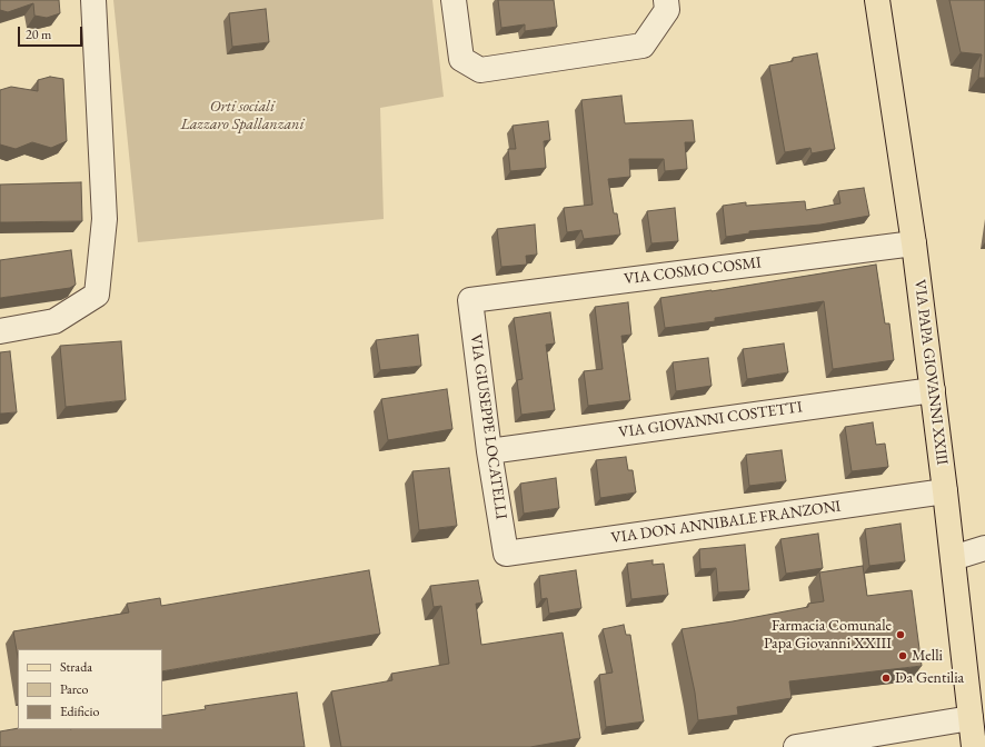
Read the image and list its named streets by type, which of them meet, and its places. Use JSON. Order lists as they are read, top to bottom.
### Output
{
  "streets": {
    "main road": ["VIA PAPA GIOVANNI XXIII"],
    "street": [
      "VIA COSMO COSMI",
      "VIA GIOVANNI COSTETTI",
      "VIA GIUSEPPE LOCATELLI",
      "VIA DON ANNIBALE FRANZONI"
    ]
  },
  "crossings": [
    ["VIA COSMO COSMI", "VIA PAPA GIOVANNI XXIII"],
    ["VIA COSMO COSMI", "VIA GIUSEPPE LOCATELLI"],
    ["VIA PAPA GIOVANNI XXIII", "VIA GIOVANNI COSTETTI"],
    ["VIA PAPA GIOVANNI XXIII", "VIA DON ANNIBALE FRANZONI"],
    ["VIA GIOVANNI COSTETTI", "VIA GIUSEPPE LOCATELLI"],
    ["VIA GIUSEPPE LOCATELLI", "VIA DON ANNIBALE FRANZONI"]
  ],
  "parks": ["Orti sociali Lazzaro Spallanzani"],
  "places": ["Farmacia Comunale Papa Giovanni XXIII", "Melli", "Da Gentilia"],
  "legend": ["Strada", "Parco", "Edificio"],
  "scale_bar": "20 m"
}
